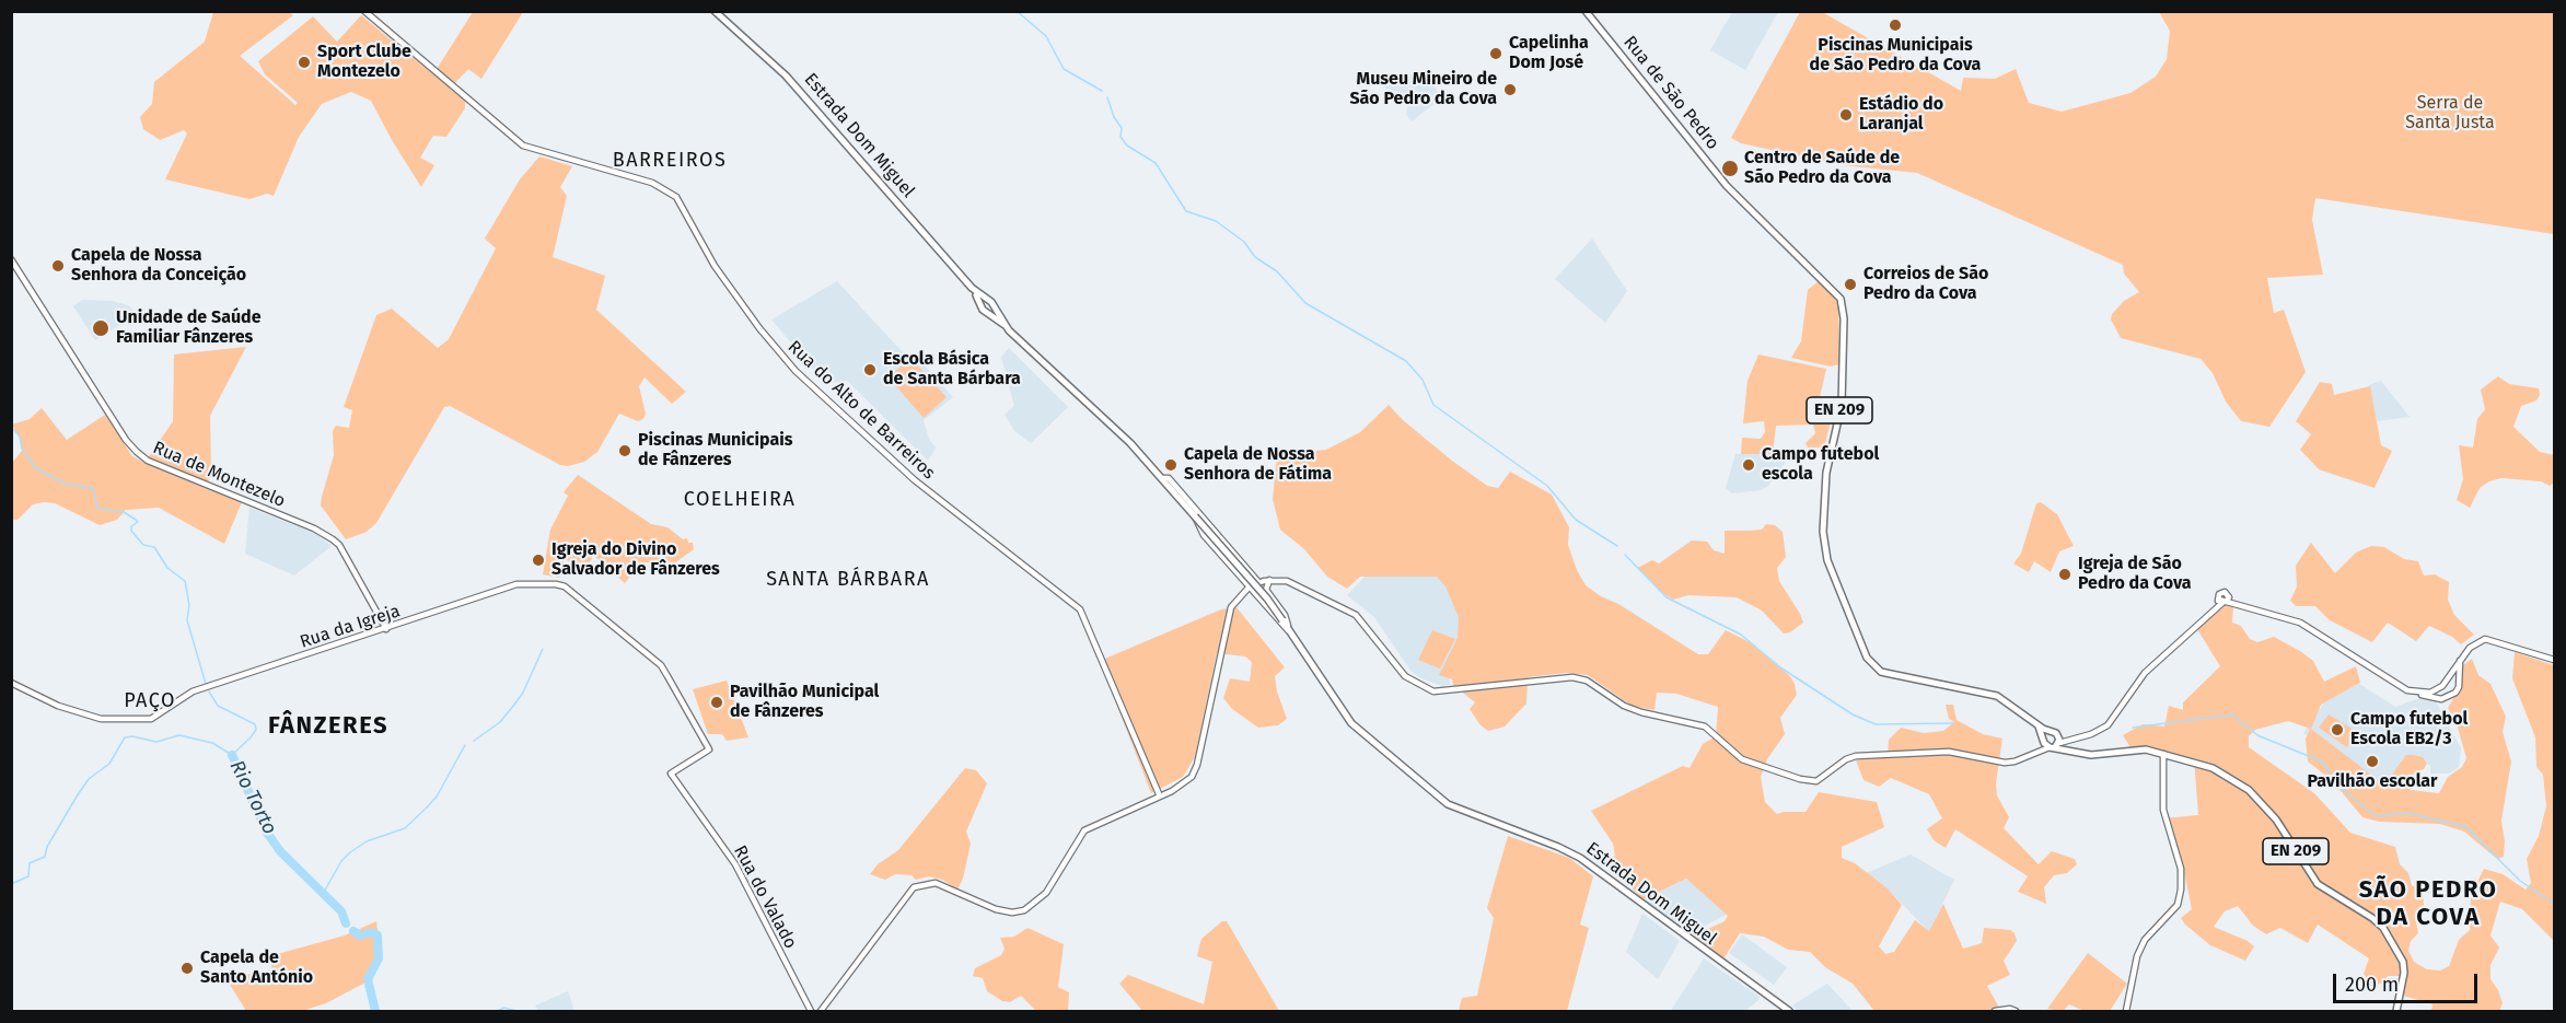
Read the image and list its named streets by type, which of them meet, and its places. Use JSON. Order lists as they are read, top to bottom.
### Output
{
  "streets": {
    "main road": ["Rua de São Pedro", "Estrada Dom Miguel", "EN 209"],
    "street": [
      "Rua do Alto de Barreiros",
      "Rua de Montezelo",
      "Rua da Igreja",
      "Rua do Valado"
    ]
  },
  "crossings": [
    ["Rua de São Pedro", "EN 209"],
    ["Rua de Montezelo", "Rua da Igreja"],
    ["Rua da Igreja", "Rua do Valado"]
  ],
  "districts": [
    "BARREIROS",
    "COELHEIRA",
    "SANTA BÁRBARA",
    "PAÇO",
    "FÂNZERES",
    "SÃO PEDRO DA COVA"
  ],
  "water": ["Rio Torto"],
  "parks": ["Serra de Santa Justa"],
  "places": [
    "Piscinas Municipais de São Pedro da Cova",
    "Capelinha Dom José",
    "Sport Clube Montezelo",
    "Museu Mineiro de São Pedro da Cova",
    "Estádio do Laranjal",
    "Centro de Saúde de São Pedro da Cova",
    "Capela de Nossa Senhora da Conceição",
    "Correios de São Pedro da Cova",
    "Unidade de Saúde Familiar Fânzeres",
    "Escola Básica de Santa Bárbara",
    "Piscinas Municipais de Fânzeres",
    "Capela de Nossa Senhora de Fátima",
    "Campo futebol escola",
    "Igreja do Divino Salvador de Fânzeres",
    "Igreja de São Pedro da Cova",
    "Pavilhão Municipal de Fânzeres",
    "Campo futebol Escola EB2/3",
    "Pavilhão escolar",
    "Capela de Santo António"
  ],
  "scale_bar": "200 m"
}
